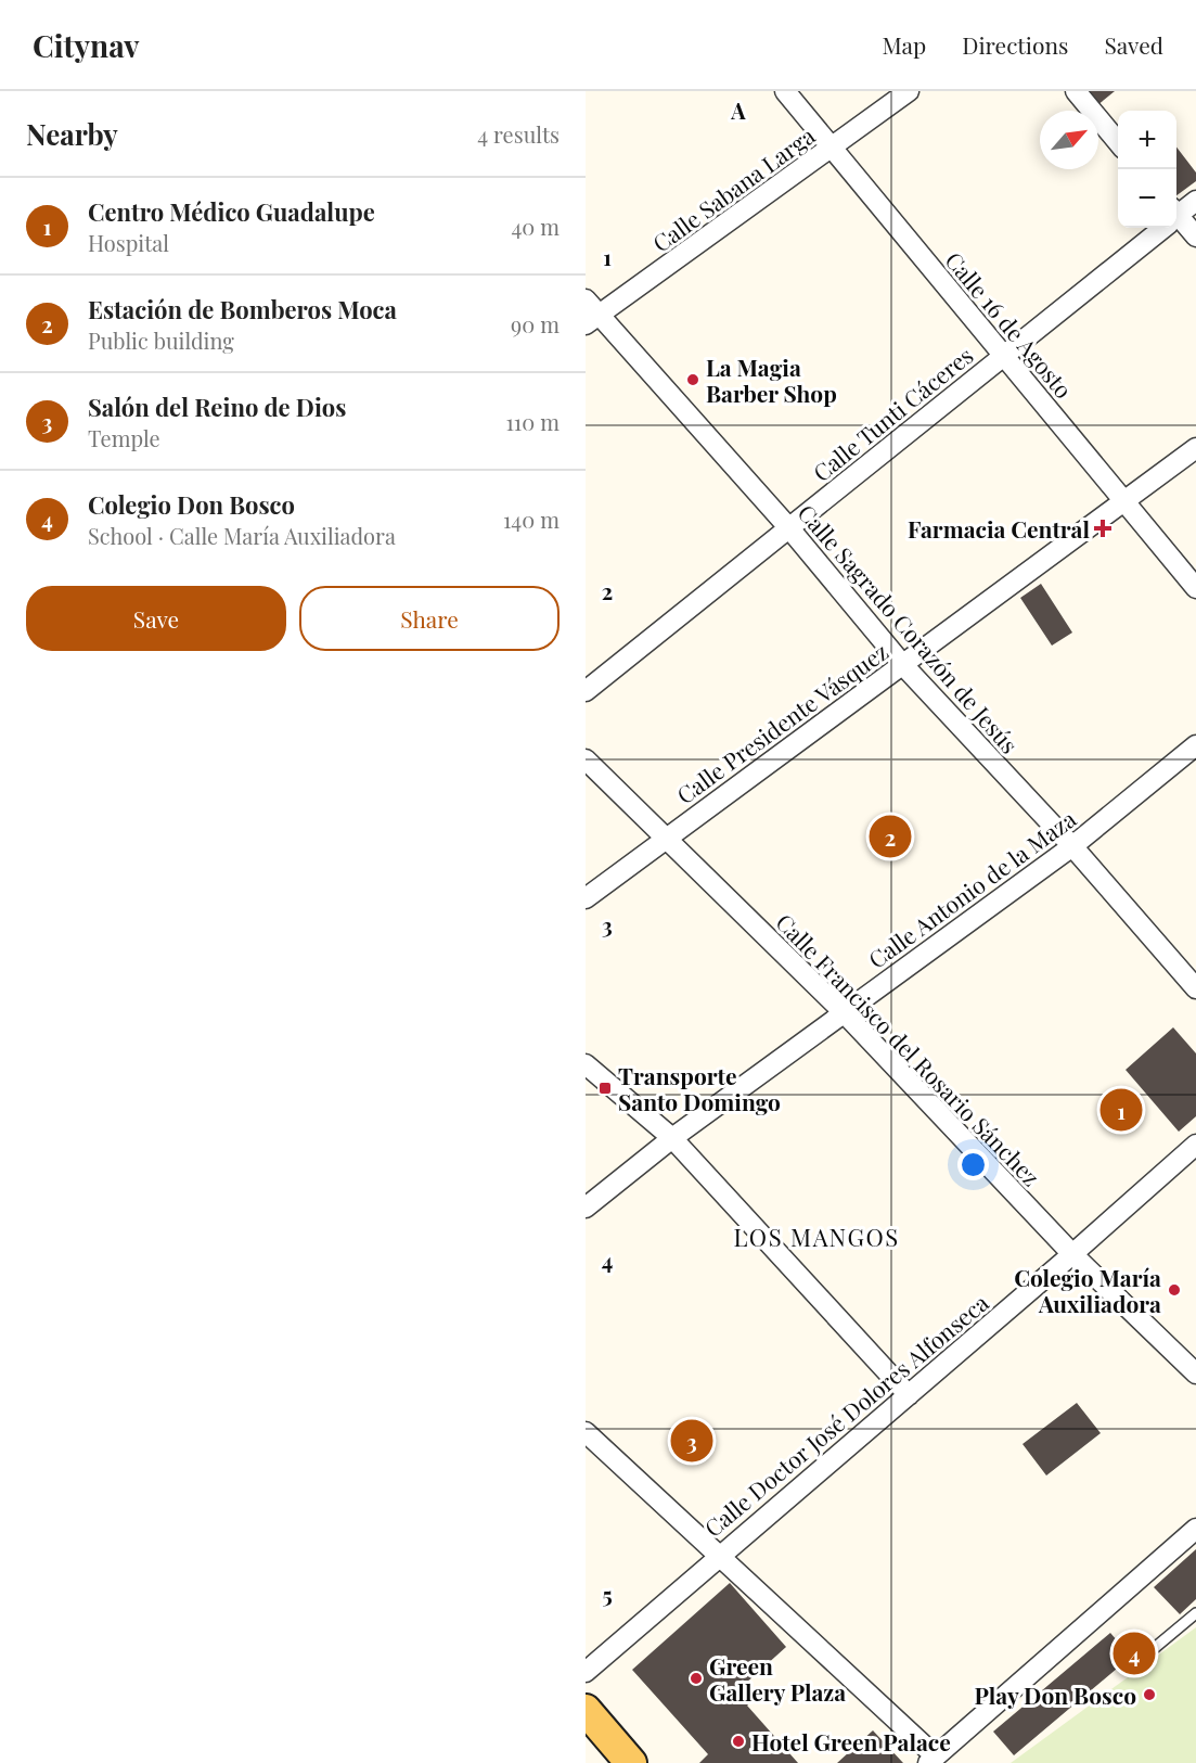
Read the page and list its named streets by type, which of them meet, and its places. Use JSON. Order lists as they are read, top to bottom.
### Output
{
  "streets": {
    "street": [
      "Calle Sabana Larga",
      "Calle 16 de Agosto",
      "Calle Tunti Cáceres",
      "Calle Sagrado Corazón de Jesús",
      "Calle Presidente Vásquez",
      "Calle Antonio de la Maza",
      "Calle Francisco del Rosario Sánchez",
      "Calle Doctor José Dolores Alfonseca"
    ]
  },
  "crossings": [
    ["Calle Sabana Larga", "Calle 16 de Agosto"],
    ["Calle Sabana Larga", "Calle Sagrado Corazón de Jesús"],
    ["Calle 16 de Agosto", "Calle Tunti Cáceres"],
    ["Calle 16 de Agosto", "Calle Presidente Vásquez"],
    ["Calle Tunti Cáceres", "Calle Sagrado Corazón de Jesús"],
    ["Calle Sagrado Corazón de Jesús", "Calle Presidente Vásquez"],
    ["Calle Sagrado Corazón de Jesús", "Calle Antonio de la Maza"],
    ["Calle Presidente Vásquez", "Calle Francisco del Rosario Sánchez"],
    ["Calle Antonio de la Maza", "Calle Francisco del Rosario Sánchez"],
    ["Calle Francisco del Rosario Sánchez", "Calle Doctor José Dolores Alfonseca"]
  ],
  "districts": ["LOS MANGOS"],
  "places": {
    "other": [
      "La Magia Barber Shop",
      "Colegio María Auxiliadora",
      "Green Gallery Plaza",
      "Play Don Bosco",
      "Hotel Green Palace"
    ],
    "health": ["Farmacia Central"],
    "transit": ["Transporte Santo Domingo"]
  },
  "north": "top right",
  "page": {
    "header": "Citynav",
    "nav": ["Map", "Directions", "Saved"],
    "heading": ["Nearby", "4 results"],
    "map_buttons": ["+", "−"],
    "list": [
      {
        "mark": "1",
        "name": "Centro Médico Guadalupe",
        "note": "Hospital",
        "value": "40 m"
      },
      {
        "mark": "2",
        "name": "Estación de Bomberos Moca",
        "note": "Public building",
        "value": "90 m"
      },
      {
        "mark": "3",
        "name": "Salón del Reino de Dios",
        "note": "Temple",
        "value": "110 m"
      },
      {
        "mark": "4",
        "name": "Colegio Don Bosco",
        "note": "School · Calle María Auxiliadora",
        "value": "140 m"
      }
    ],
    "buttons": ["Save", "Share"],
    "pins": [
      "2",
      "1",
      "3",
      "4"
    ]
  },
  "grid": {
    "columns": ["A"],
    "rows": [
      "1",
      "2",
      "3",
      "4",
      "5"
    ]
  }
}
